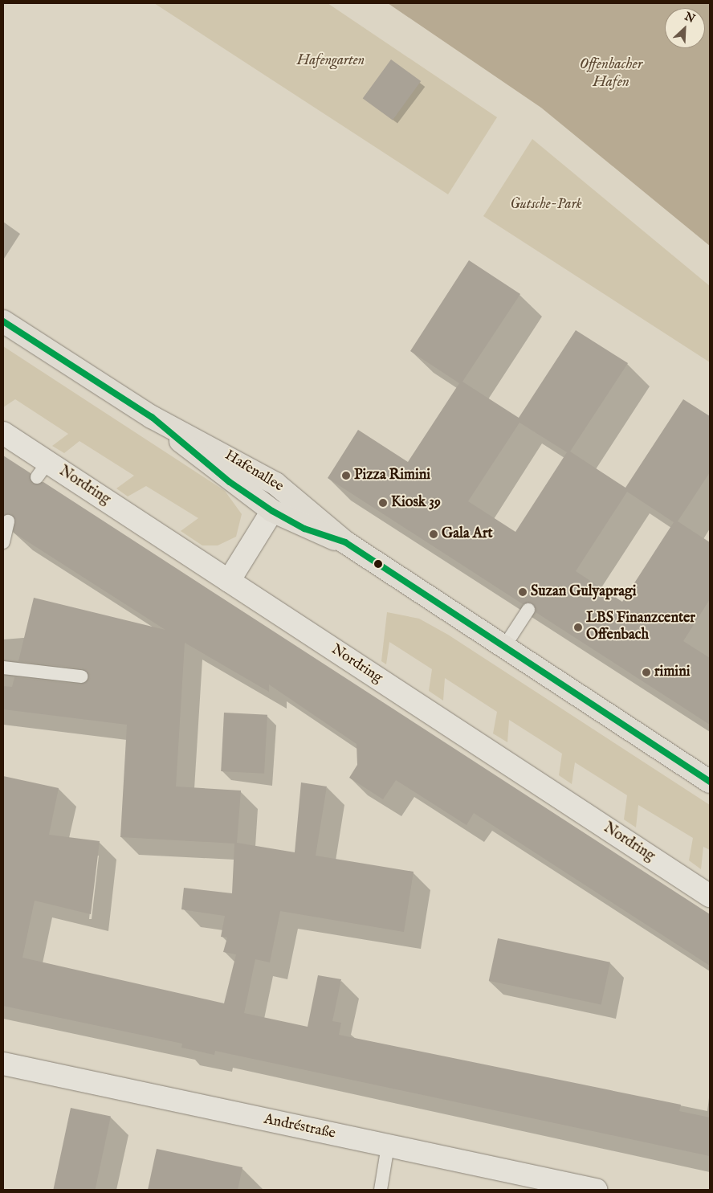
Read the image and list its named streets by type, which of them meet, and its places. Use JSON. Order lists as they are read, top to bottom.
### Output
{
  "streets": {
    "main road": ["Hafenallee"],
    "street": ["Nordring", "Andréstraße"]
  },
  "water": ["Offenbacher Hafen"],
  "parks": ["Hafengarten", "Gutsche-Park"],
  "places": [
    "Pizza Rimini",
    "Kiosk 39",
    "Gala Art",
    "Suzan Gulyapragi",
    "LBS Finanzcenter Offenbach",
    "rimini"
  ],
  "north": "top right"
}
